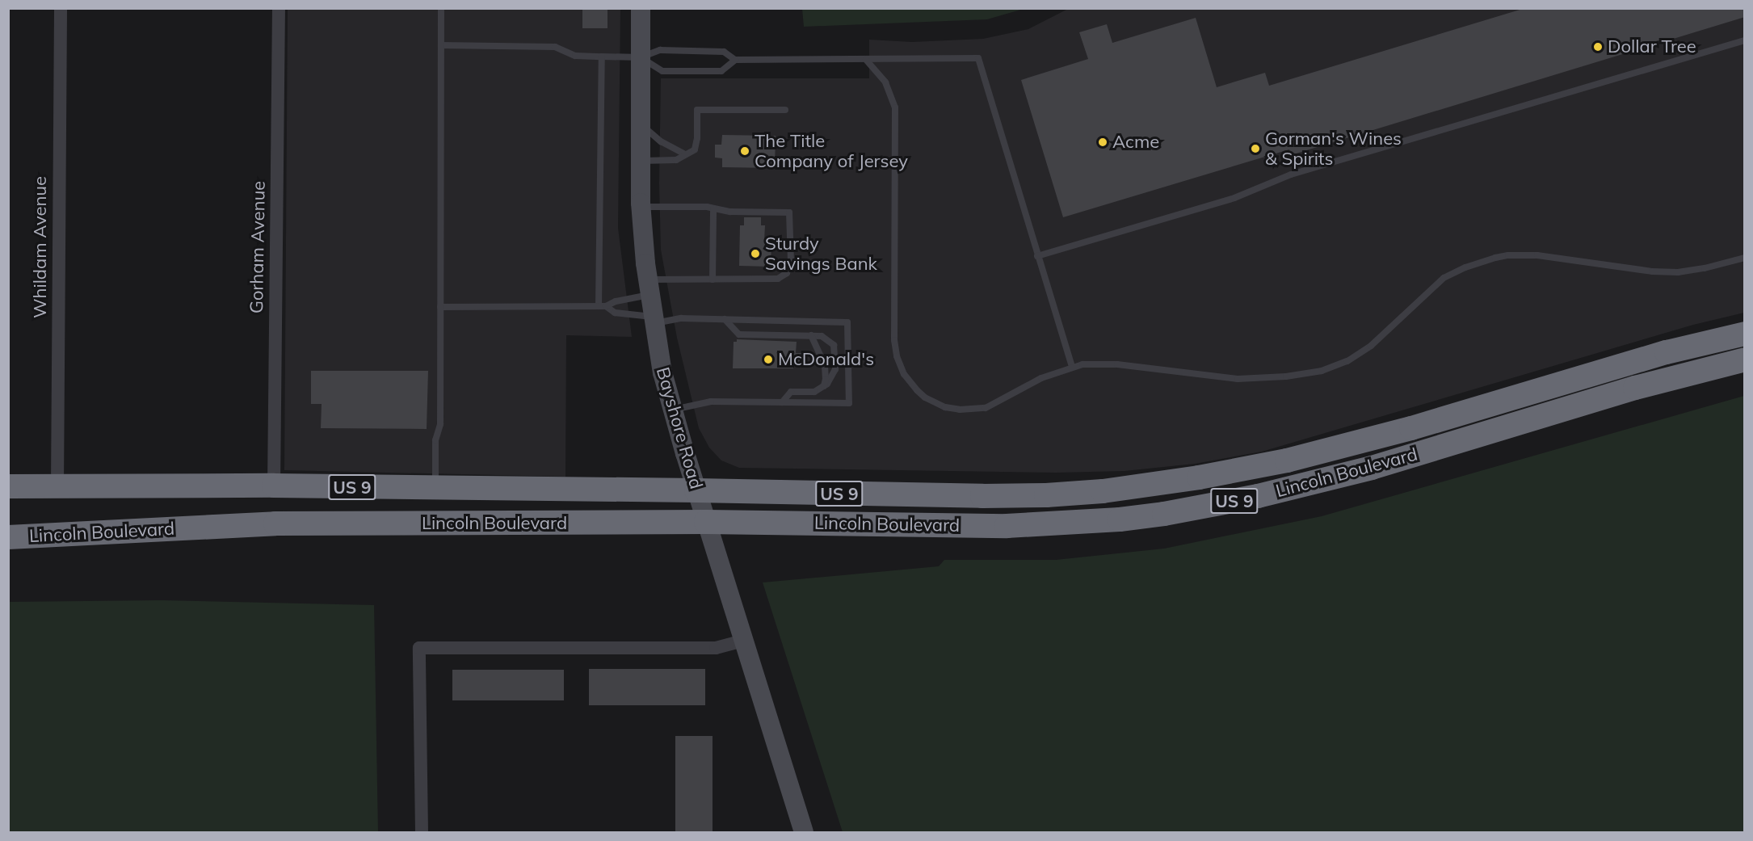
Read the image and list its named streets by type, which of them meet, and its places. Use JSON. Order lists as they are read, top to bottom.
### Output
{
  "streets": {
    "highway": ["Lincoln Boulevard", "US 9"],
    "main road": ["Bayshore Road"],
    "street": ["Whildam Avenue", "Gorham Avenue"]
  },
  "crossings": [
    ["Whildam Avenue", "Lincoln Boulevard"],
    ["Gorham Avenue", "Lincoln Boulevard"],
    ["Bayshore Road", "Lincoln Boulevard"]
  ],
  "places": [
    "Dollar Tree",
    "Acme",
    "Gorman's Wines & Spirits",
    "The Title Company of Jersey",
    "Sturdy Savings Bank",
    "McDonald's"
  ]
}
